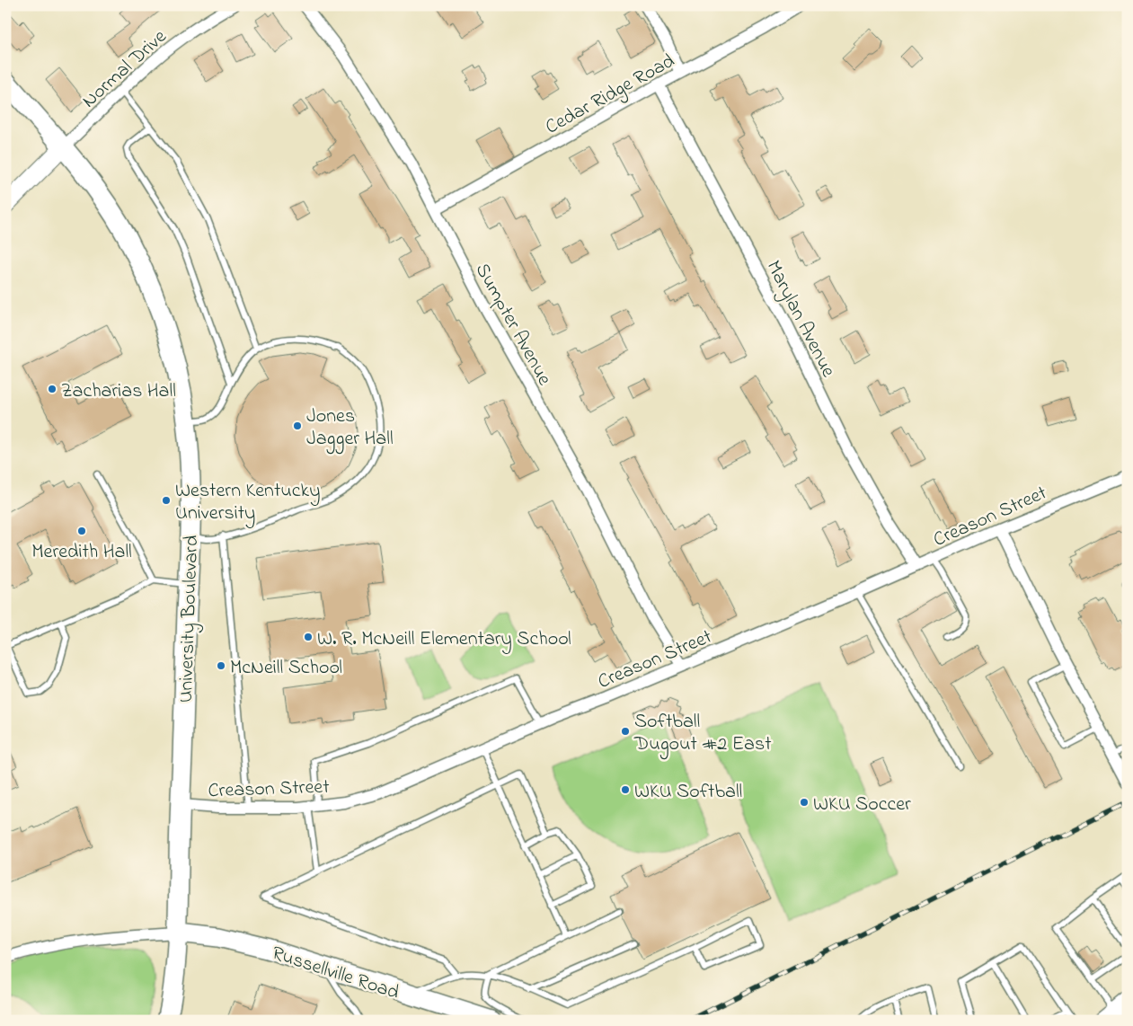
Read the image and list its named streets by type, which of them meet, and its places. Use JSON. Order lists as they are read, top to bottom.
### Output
{
  "streets": {
    "main road": ["University Boulevard", "Russellville Road"],
    "street": [
      "Normal Drive",
      "Cedar Ridge Road",
      "Marylan Avenue",
      "Sumpter Avenue",
      "Creason Street"
    ]
  },
  "crossings": [
    ["Normal Drive", "University Boulevard"],
    ["Cedar Ridge Road", "Marylan Avenue"],
    ["Cedar Ridge Road", "Sumpter Avenue"],
    ["Marylan Avenue", "Creason Street"],
    ["Sumpter Avenue", "Creason Street"],
    ["Creason Street", "University Boulevard"],
    ["University Boulevard", "Russellville Road"]
  ],
  "places": [
    "Zacharias Hall",
    "Jones Jagger Hall",
    "Western Kentucky University",
    "Meredith Hall",
    "W. R. McNeill Elementary School",
    "McNeill School",
    "Softball Dugout #2 East",
    "WKU Softball",
    "WKU Soccer"
  ]
}
